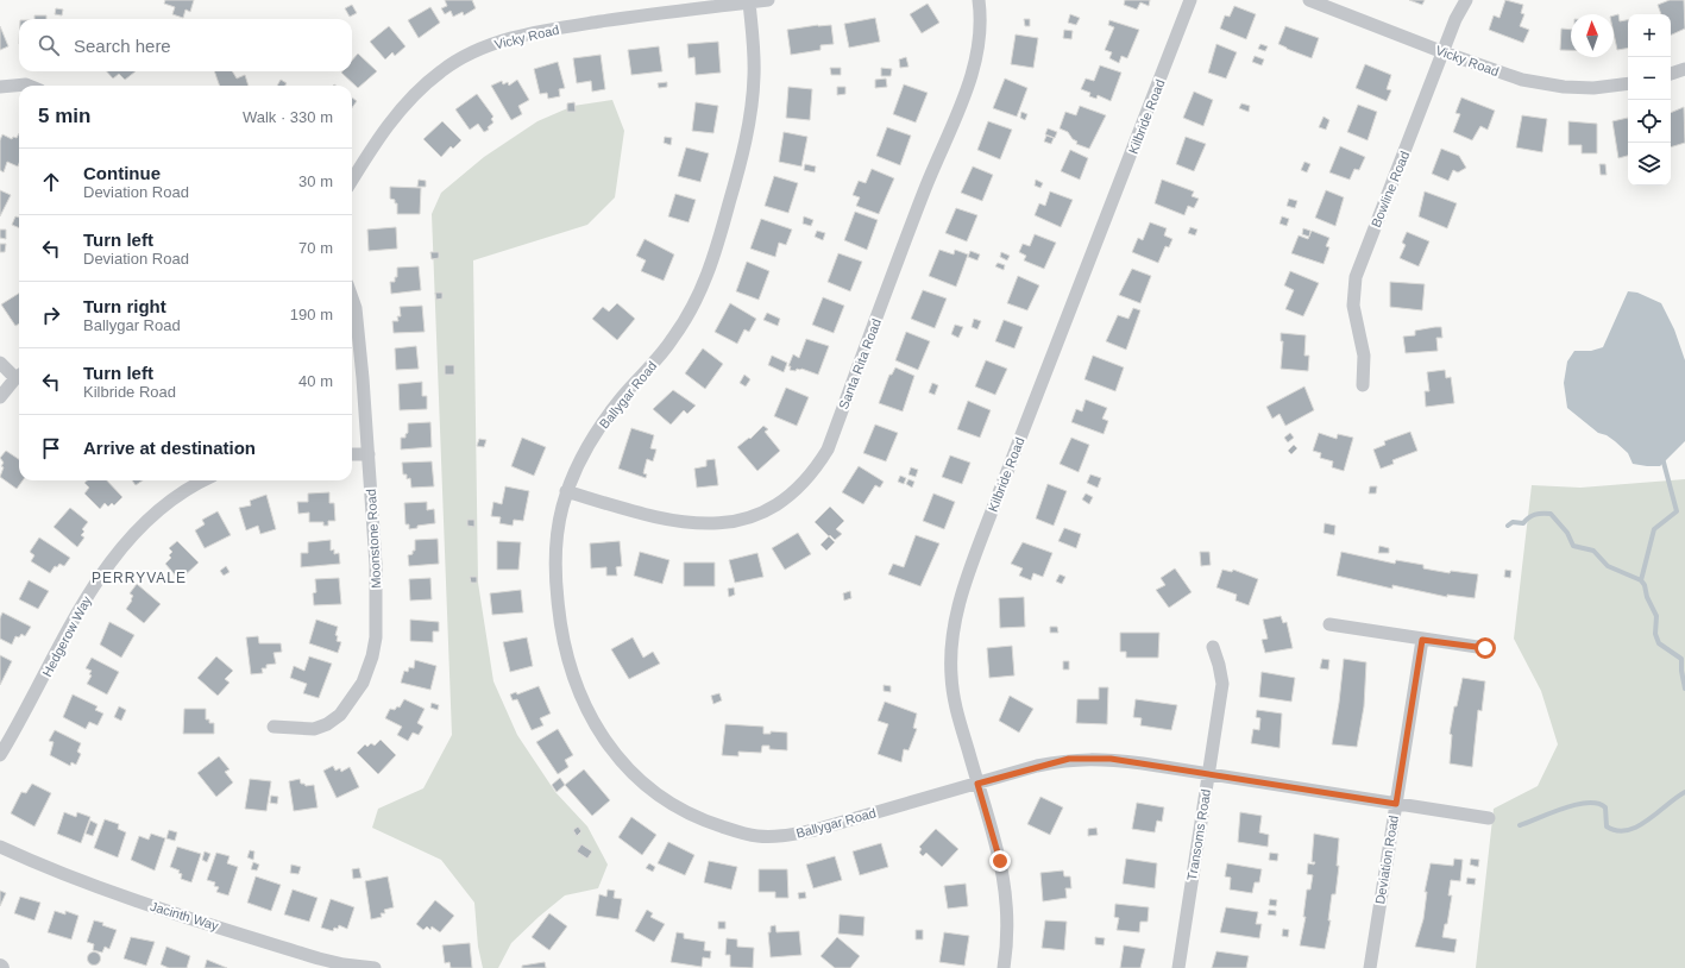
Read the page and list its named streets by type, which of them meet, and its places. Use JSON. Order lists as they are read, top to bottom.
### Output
{
  "streets": {
    "street": [
      "Vicky Road",
      "Kilbride Road",
      "Bowline Road",
      "Santa Rita Road",
      "Ballygar Road",
      "Moonstone Road",
      "Hedgerow Way",
      "Transoms Road",
      "Deviation Road",
      "Jacinth Way"
    ]
  },
  "crossings": [
    ["Vicky Road", "Bowline Road"],
    ["Vicky Road", "Ballygar Road"],
    ["Kilbride Road", "Ballygar Road"],
    ["Santa Rita Road", "Ballygar Road"],
    ["Ballygar Road", "Transoms Road"],
    ["Ballygar Road", "Deviation Road"]
  ],
  "districts": ["PERRYVALE"],
  "north": "top",
  "page": {
    "map_buttons": ["+", "−"],
    "search": "Search here",
    "heading": ["5 min", "Walk · 330 m"],
    "list": [
      ["Continue", "Deviation Road", "30 m"],
      ["Turn left", "Deviation Road", "70 m"],
      ["Turn right", "Ballygar Road", "190 m"],
      ["Turn left", "Kilbride Road", "40 m"],
      "Arrive at destination"
    ]
  }
}
